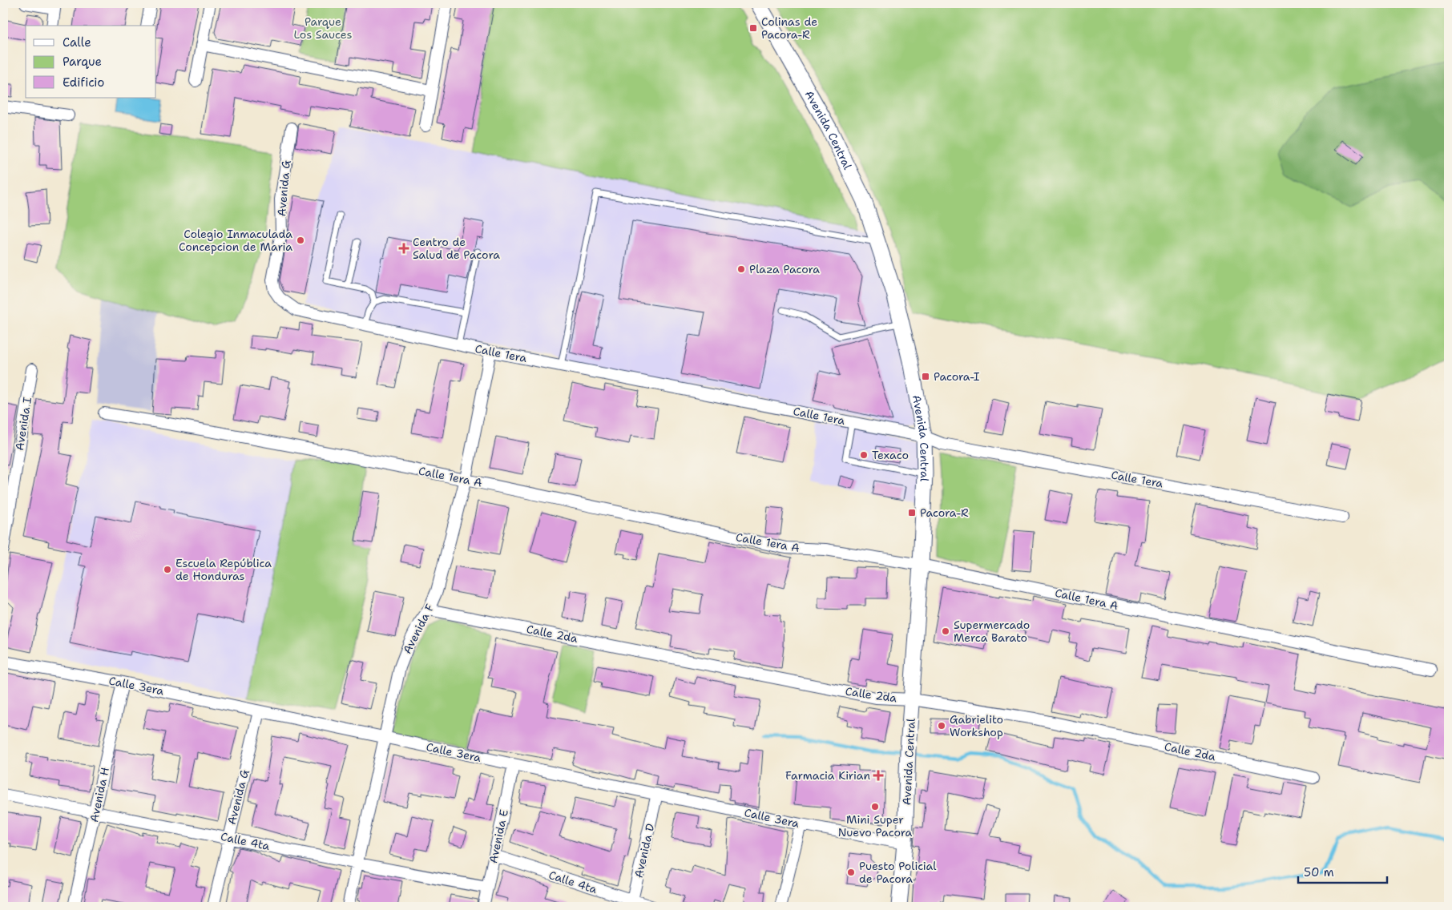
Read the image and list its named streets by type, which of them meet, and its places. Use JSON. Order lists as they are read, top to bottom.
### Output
{
  "streets": {
    "street": [
      "Avenida Central",
      "Avenida G",
      "Calle 1era",
      "Avenida I",
      "Calle 1era A",
      "Avenida F",
      "Calle 2da",
      "Calle 3era",
      "Avenida H",
      "Avenida E",
      "Calle 4ta",
      "Avenida D"
    ]
  },
  "crossings": [
    ["Avenida Central", "Calle 1era"],
    ["Avenida Central", "Calle 1era A"],
    ["Avenida Central", "Calle 2da"],
    ["Avenida Central", "Calle 3era"],
    ["Avenida G", "Calle 1era"],
    ["Avenida G", "Calle 3era"],
    ["Avenida G", "Calle 4ta"],
    ["Calle 1era", "Avenida F"],
    ["Calle 1era A", "Avenida F"],
    ["Avenida F", "Calle 2da"],
    ["Avenida F", "Calle 3era"],
    ["Avenida F", "Calle 4ta"],
    ["Calle 3era", "Avenida H"],
    ["Calle 3era", "Avenida E"],
    ["Calle 3era", "Avenida D"],
    ["Avenida H", "Calle 4ta"],
    ["Avenida E", "Calle 4ta"],
    ["Calle 4ta", "Avenida D"]
  ],
  "parks": ["Parque Los Sauces"],
  "places": {
    "transit": ["Colinas de Pacora-R", "Pacora-I", "Pacora-R"],
    "other": [
      "Colegio Inmaculada Concepcion de Maria",
      "Plaza Pacora",
      "Texaco",
      "Escuela República de Honduras",
      "Supermercado Merca Barato",
      "Gabrielito Workshop",
      "Mini Super Nuevo Pacora",
      "Puesto Policial de Pacora"
    ],
    "health": ["Centro de Salud de Pacora", "Farmacia Kirian"]
  },
  "legend": ["Calle", "Parque", "Edificio"],
  "scale_bar": "50 m"
}
